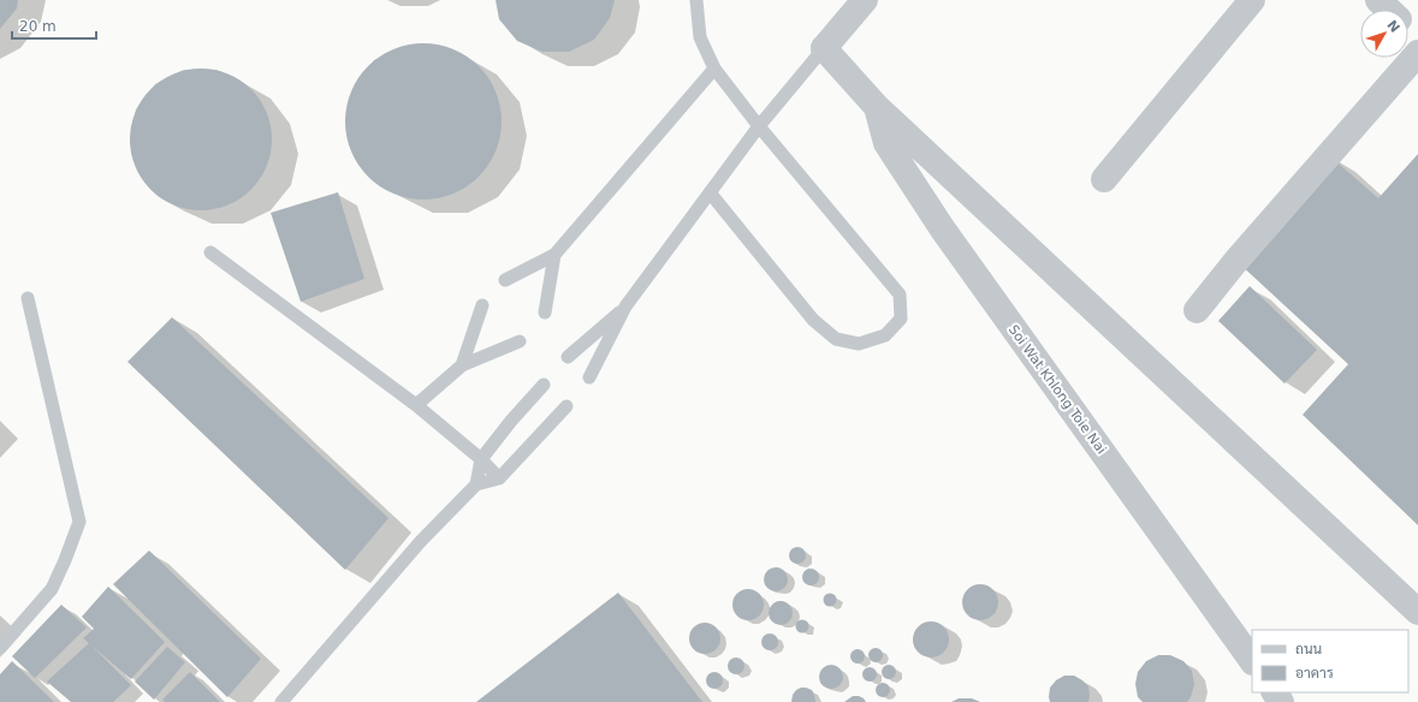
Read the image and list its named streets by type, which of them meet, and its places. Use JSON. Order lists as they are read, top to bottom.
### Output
{
  "streets": {
    "street": ["Soi Wat Khlong Toie Nai"]
  },
  "legend": ["ถนน", "อาคาร"],
  "scale_bar": "20 m",
  "north": "top right"
}
